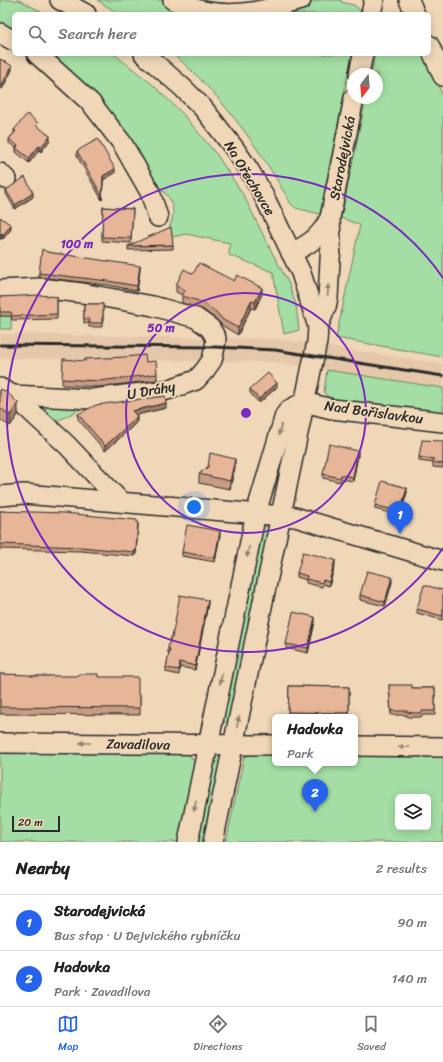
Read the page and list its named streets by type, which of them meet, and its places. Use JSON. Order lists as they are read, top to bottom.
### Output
{
  "streets": {
    "street": [
      "Starodejvická",
      "Na Ořechovce",
      "U Dráhy",
      "Nad Bořislavkou",
      "Zavadilova"
    ]
  },
  "crossings": [
    ["Starodejvická", "Na Ořechovce"],
    ["Starodejvická", "Nad Bořislavkou"],
    ["Starodejvická", "Zavadilova"]
  ],
  "one_way": ["Zavadilova"],
  "scale_bar": "20 m",
  "north": "bottom",
  "page": {
    "search": "Search here",
    "pins": ["1", "2"],
    "popup": ["Hadovka", "Park"],
    "scale": "20 m",
    "heading": ["Nearby", "2 results"],
    "list": [
      {
        "mark": "1",
        "name": "Starodejvická",
        "note": "Bus stop · U Dejvického rybníčku",
        "value": "90 m"
      },
      {
        "mark": "2",
        "name": "Hadovka",
        "note": "Park · Zavadilova",
        "value": "140 m"
      }
    ],
    "nav": ["Map", "Directions", "Saved"]
  },
  "rings": ["100 m", "50 m"]
}
